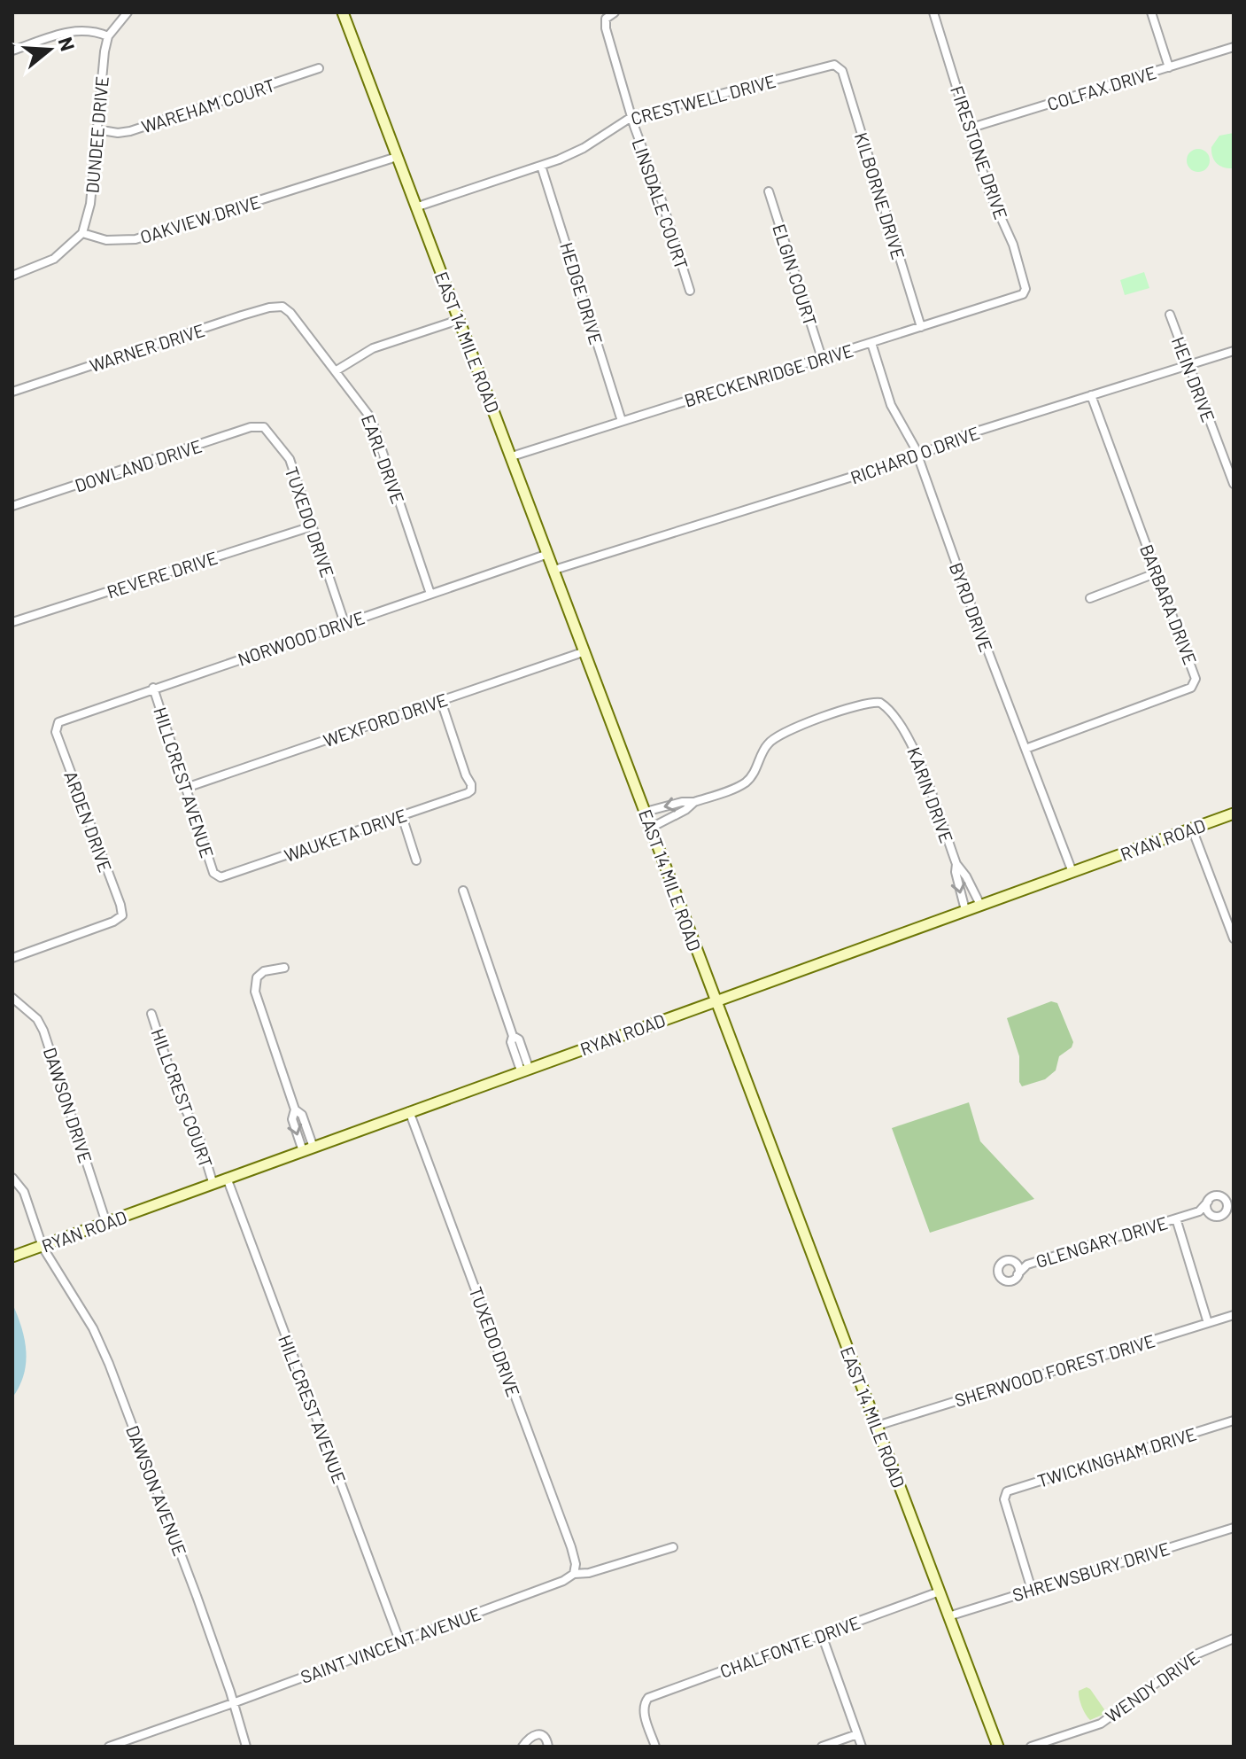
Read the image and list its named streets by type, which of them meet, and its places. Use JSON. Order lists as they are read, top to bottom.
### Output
{
  "streets": {
    "main road": ["EAST 14 MILE ROAD", "RYAN ROAD"],
    "street": [
      "COLFAX DRIVE",
      "CRESTWELL DRIVE",
      "WAREHAM COURT",
      "DUNDEE DRIVE",
      "FIRESTONE DRIVE",
      "KILBORNE DRIVE",
      "LINSDALE COURT",
      "OAKVIEW DRIVE",
      "ELGIN COURT",
      "HEDGE DRIVE",
      "WARNER DRIVE",
      "BRECKENRIDGE DRIVE",
      "HEIN DRIVE",
      "RICHARD O DRIVE",
      "EARL DRIVE",
      "DOWLAND DRIVE",
      "TUXEDO DRIVE",
      "REVERE DRIVE",
      "BARBARA DRIVE",
      "BYRD DRIVE",
      "NORWOOD DRIVE",
      "WEXFORD DRIVE",
      "HILLCREST AVENUE",
      "KARIN DRIVE",
      "ARDEN DRIVE",
      "WAUKETA DRIVE",
      "HILLCREST COURT",
      "DAWSON DRIVE",
      "GLENGARY DRIVE",
      "SHERWOOD FOREST DRIVE",
      "TWICKINGHAM DRIVE",
      "DAWSON AVENUE",
      "SHREWSBURY DRIVE",
      "SAINT VINCENT AVENUE",
      "CHALFONTE DRIVE",
      "WENDY DRIVE"
    ]
  },
  "crossings": [
    ["COLFAX DRIVE", "FIRESTONE DRIVE"],
    ["CRESTWELL DRIVE", "KILBORNE DRIVE"],
    ["CRESTWELL DRIVE", "LINSDALE COURT"],
    ["CRESTWELL DRIVE", "HEDGE DRIVE"],
    ["CRESTWELL DRIVE", "EAST 14 MILE ROAD"],
    ["WAREHAM COURT", "DUNDEE DRIVE"],
    ["DUNDEE DRIVE", "OAKVIEW DRIVE"],
    ["FIRESTONE DRIVE", "BRECKENRIDGE DRIVE"],
    ["KILBORNE DRIVE", "BRECKENRIDGE DRIVE"],
    ["OAKVIEW DRIVE", "EAST 14 MILE ROAD"],
    ["ELGIN COURT", "BRECKENRIDGE DRIVE"],
    ["HEDGE DRIVE", "BRECKENRIDGE DRIVE"],
    ["EAST 14 MILE ROAD", "BRECKENRIDGE DRIVE"],
    ["EAST 14 MILE ROAD", "RICHARD O DRIVE"],
    ["EAST 14 MILE ROAD", "NORWOOD DRIVE"],
    ["EAST 14 MILE ROAD", "WEXFORD DRIVE"],
    ["EAST 14 MILE ROAD", "KARIN DRIVE"],
    ["EAST 14 MILE ROAD", "RYAN ROAD"],
    ["EAST 14 MILE ROAD", "SHERWOOD FOREST DRIVE"],
    ["EAST 14 MILE ROAD", "SHREWSBURY DRIVE"],
    ["EAST 14 MILE ROAD", "CHALFONTE DRIVE"],
    ["WARNER DRIVE", "EARL DRIVE"],
    ["BRECKENRIDGE DRIVE", "BYRD DRIVE"],
    ["HEIN DRIVE", "RICHARD O DRIVE"],
    ["RICHARD O DRIVE", "BARBARA DRIVE"],
    ["RICHARD O DRIVE", "BYRD DRIVE"],
    ["EARL DRIVE", "NORWOOD DRIVE"],
    ["DOWLAND DRIVE", "TUXEDO DRIVE"],
    ["TUXEDO DRIVE", "REVERE DRIVE"],
    ["TUXEDO DRIVE", "NORWOOD DRIVE"],
    ["TUXEDO DRIVE", "RYAN ROAD"],
    ["TUXEDO DRIVE", "SAINT VINCENT AVENUE"],
    ["BARBARA DRIVE", "BYRD DRIVE"],
    ["BYRD DRIVE", "RYAN ROAD"],
    ["NORWOOD DRIVE", "HILLCREST AVENUE"],
    ["NORWOOD DRIVE", "ARDEN DRIVE"],
    ["WEXFORD DRIVE", "HILLCREST AVENUE"],
    ["WEXFORD DRIVE", "WAUKETA DRIVE"],
    ["HILLCREST AVENUE", "WAUKETA DRIVE"],
    ["HILLCREST AVENUE", "RYAN ROAD"],
    ["HILLCREST AVENUE", "SAINT VINCENT AVENUE"],
    ["KARIN DRIVE", "RYAN ROAD"],
    ["RYAN ROAD", "HILLCREST COURT"],
    ["RYAN ROAD", "DAWSON DRIVE"],
    ["RYAN ROAD", "DAWSON AVENUE"],
    ["GLENGARY DRIVE", "SHERWOOD FOREST DRIVE"],
    ["TWICKINGHAM DRIVE", "SHREWSBURY DRIVE"],
    ["DAWSON AVENUE", "SAINT VINCENT AVENUE"]
  ],
  "north": "right"
}
